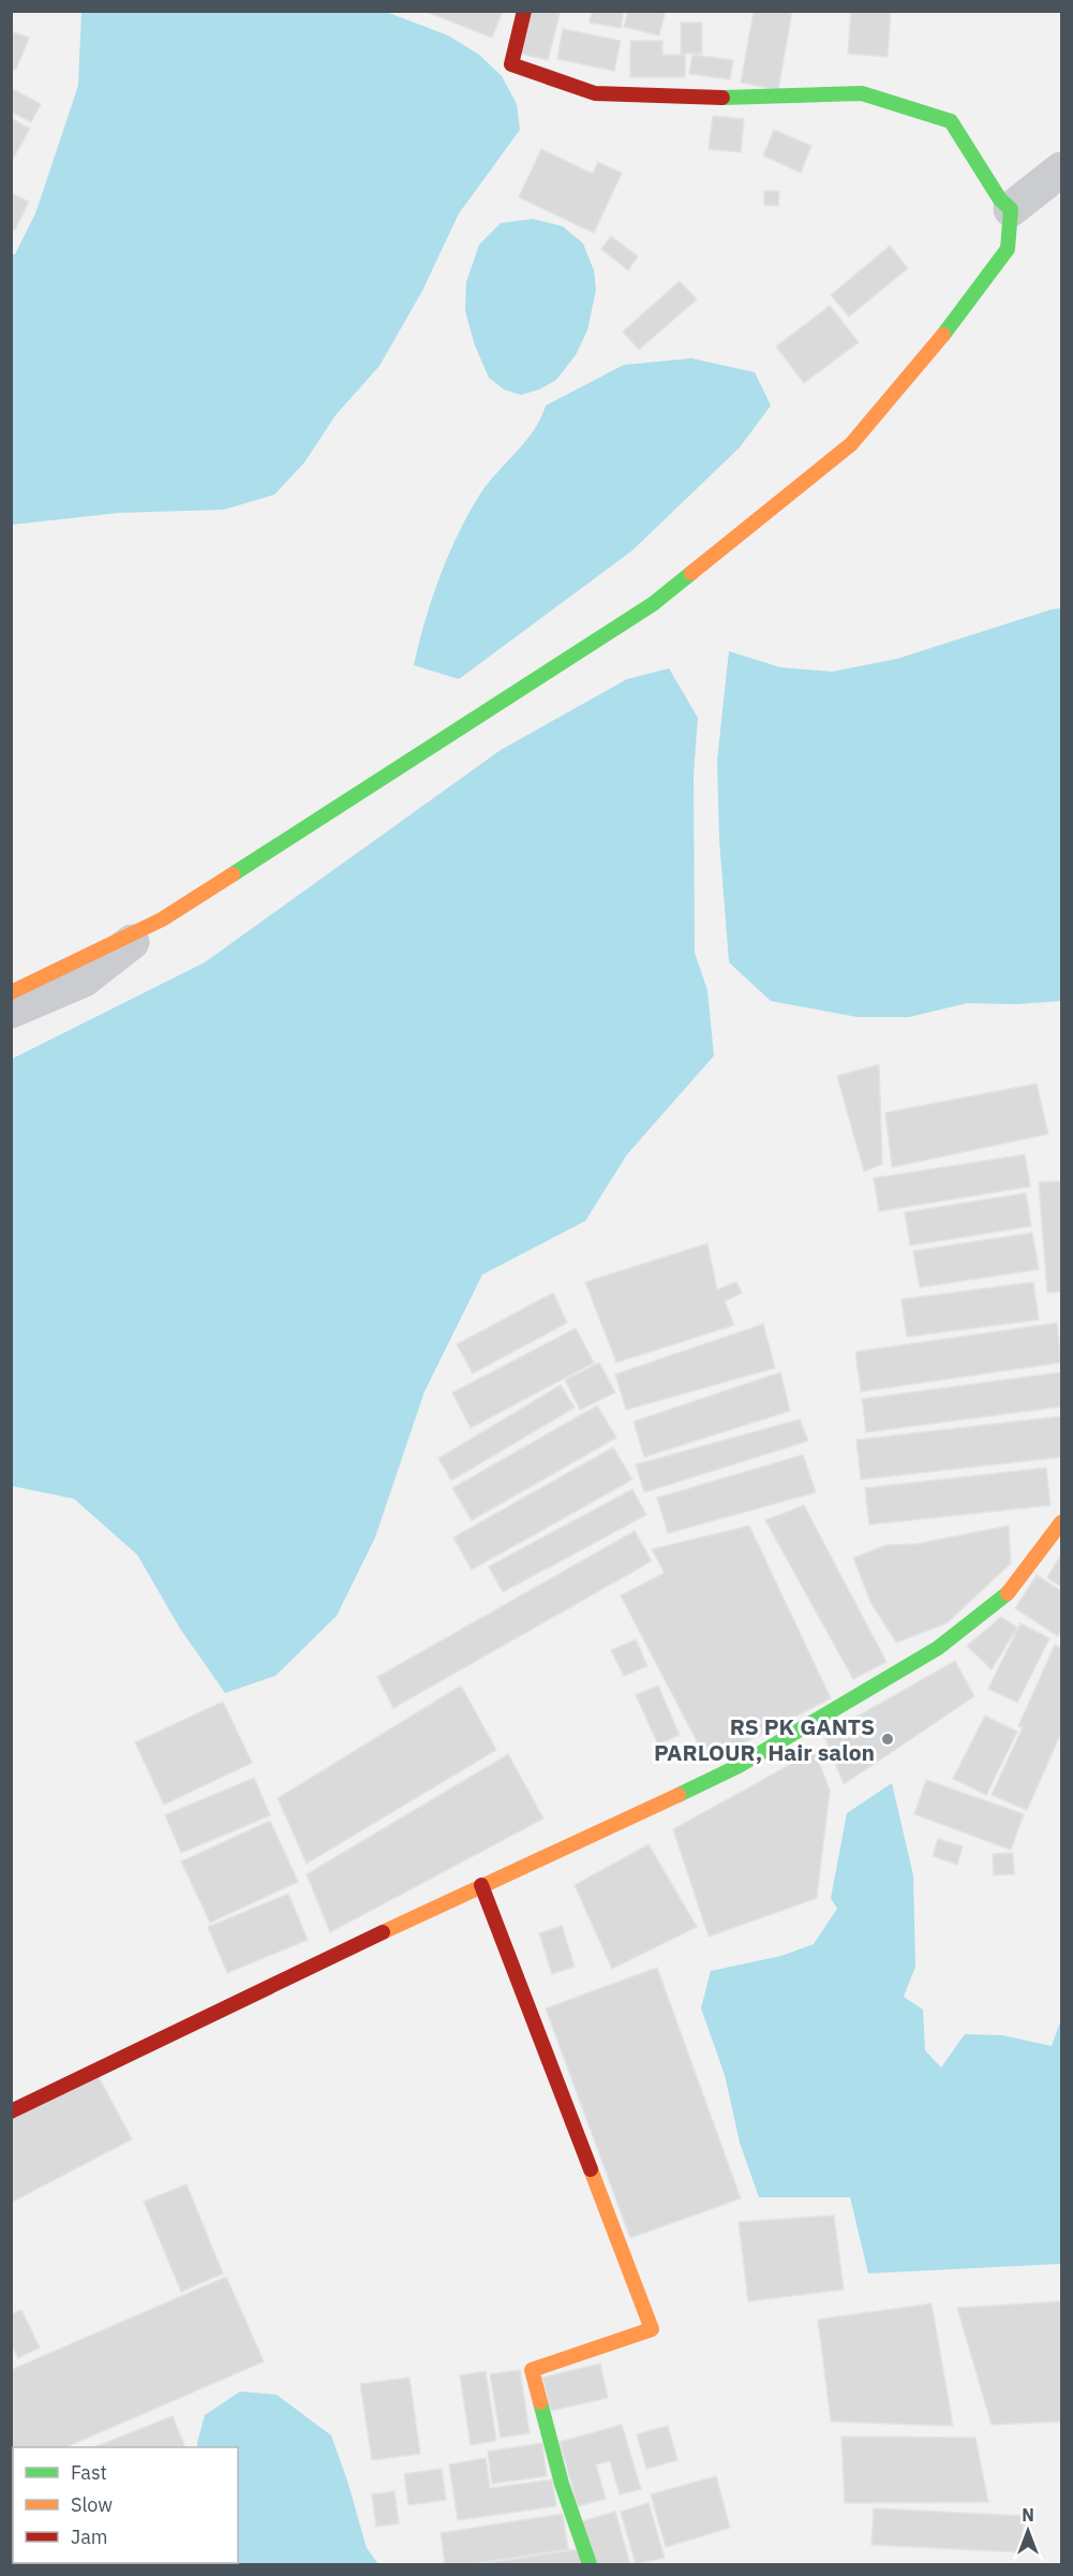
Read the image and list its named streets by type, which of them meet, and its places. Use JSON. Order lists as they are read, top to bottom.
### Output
{
  "places": ["RS PK GANTS PARLOUR, Hair salon"],
  "legend": ["Fast", "Slow", "Jam"],
  "north": "top"
}
